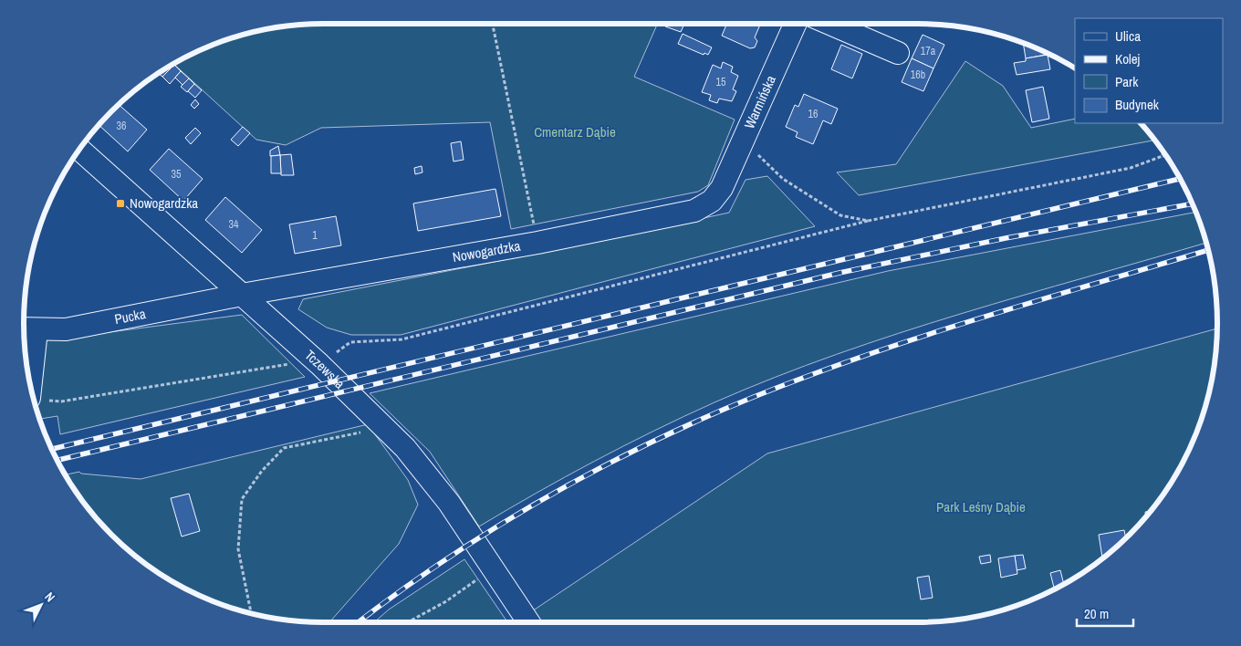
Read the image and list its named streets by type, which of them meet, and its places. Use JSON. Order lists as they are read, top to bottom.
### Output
{
  "streets": {
    "street": [
      "Warmińska",
      "Nowogardzka",
      "Pucka",
      "Tczewska"
    ]
  },
  "crossings": [
    ["Warmińska", "Nowogardzka"],
    ["Nowogardzka", "Pucka"],
    ["Nowogardzka", "Tczewska"],
    ["Pucka", "Tczewska"]
  ],
  "parks": ["Cmentarz Dąbie", "Park Leśny Dąbie"],
  "places": {
    "transit": ["Nowogardzka"]
  },
  "house_numbers": [
    "17a",
    "16b",
    "15",
    "16",
    "36",
    "35",
    "34",
    "1"
  ],
  "legend": [
    "Ulica",
    "Kolej",
    "Park",
    "Budynek"
  ],
  "scale_bar": "20 m",
  "north": "top right"
}
